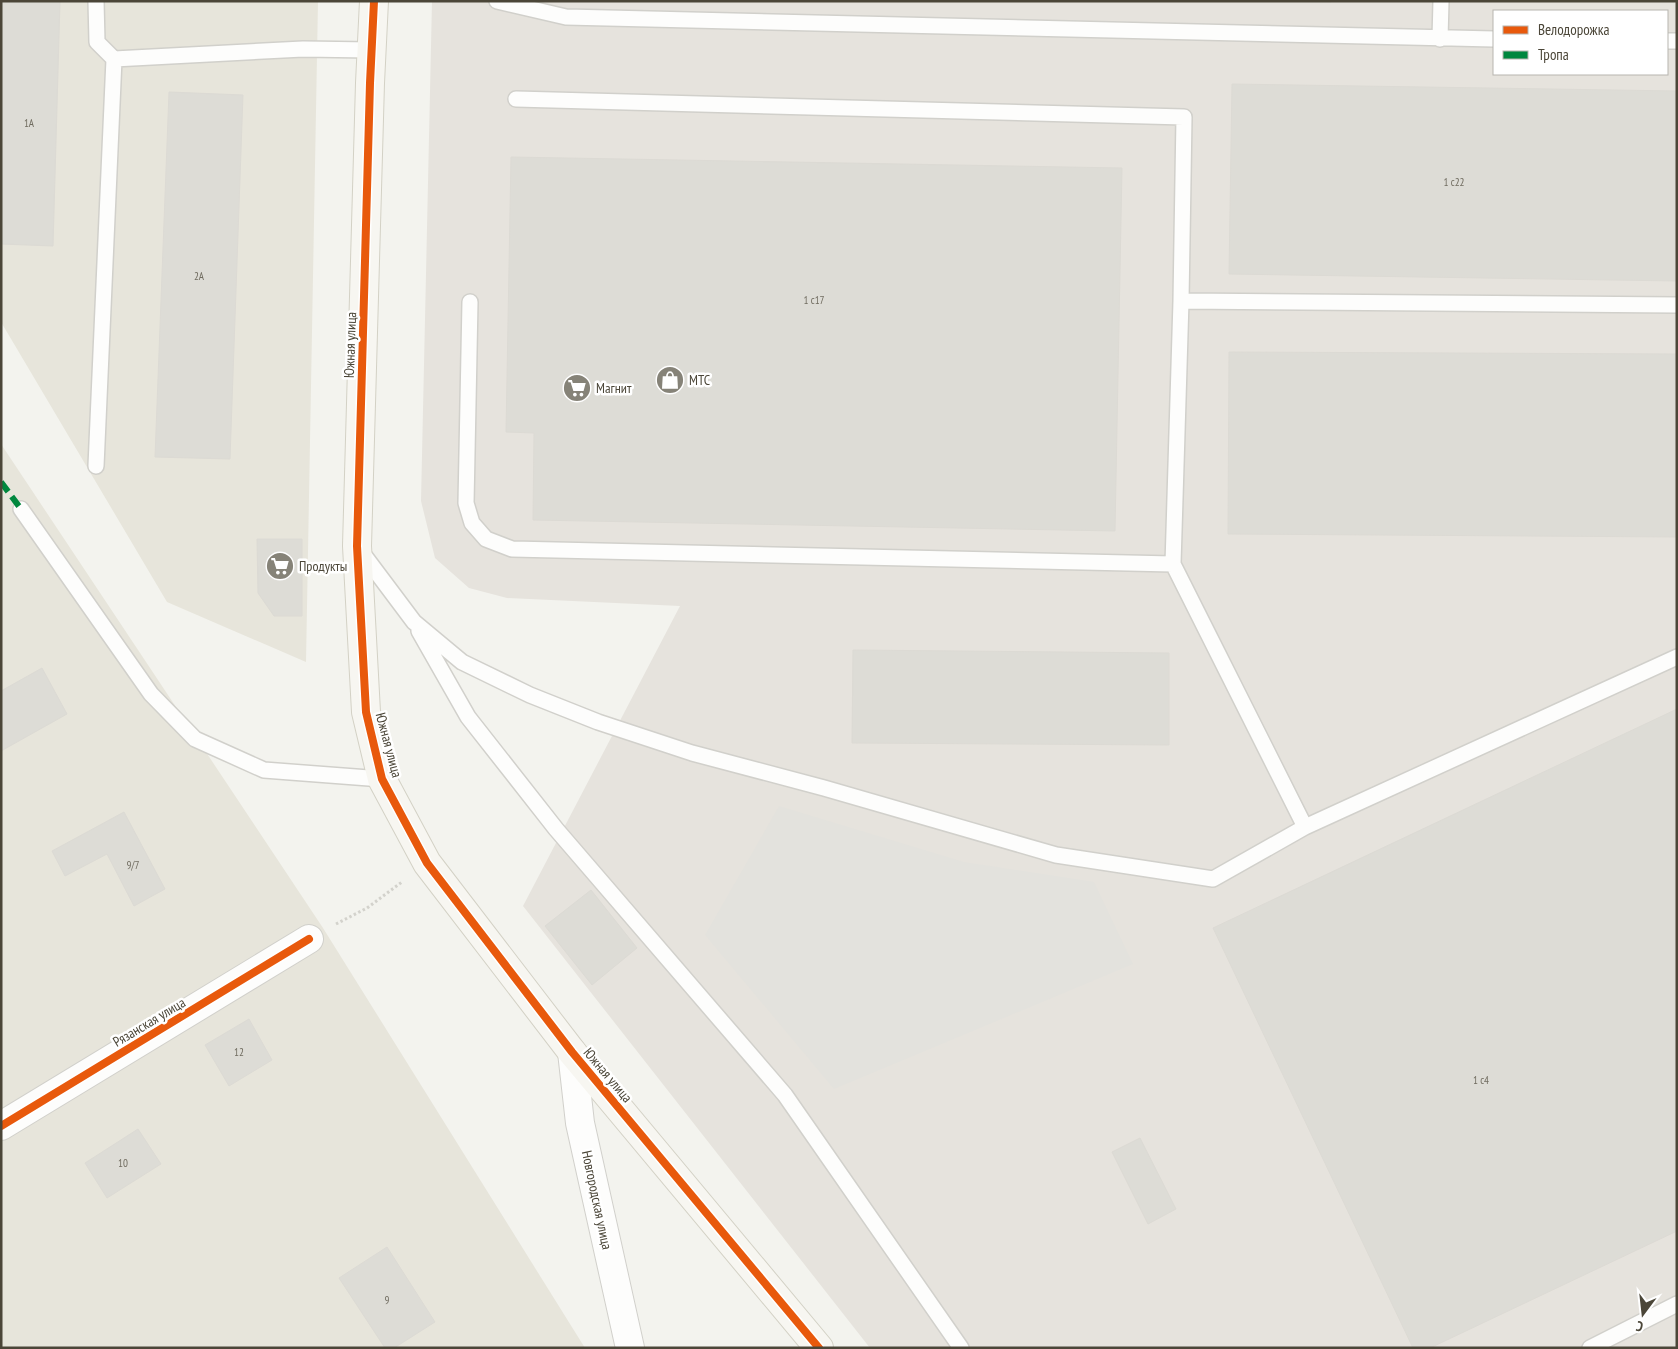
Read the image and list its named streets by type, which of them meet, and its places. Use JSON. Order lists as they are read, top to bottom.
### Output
{
  "streets": {
    "street": ["Южная улица", "Рязанская улица", "Новгородская улица"]
  },
  "crossings": [
    ["Южная улица", "Новгородская улица"]
  ],
  "places": {
    "shop": ["МТС"],
    "supermarket": ["Магнит", "Продукты"]
  },
  "house_numbers": [
    "1А",
    "1 с22",
    "2А",
    "1 с17",
    "9/7",
    "12",
    "1 с4",
    "10",
    "9"
  ],
  "legend": ["Велодорожка", "Тропа"],
  "north": "bottom"
}
